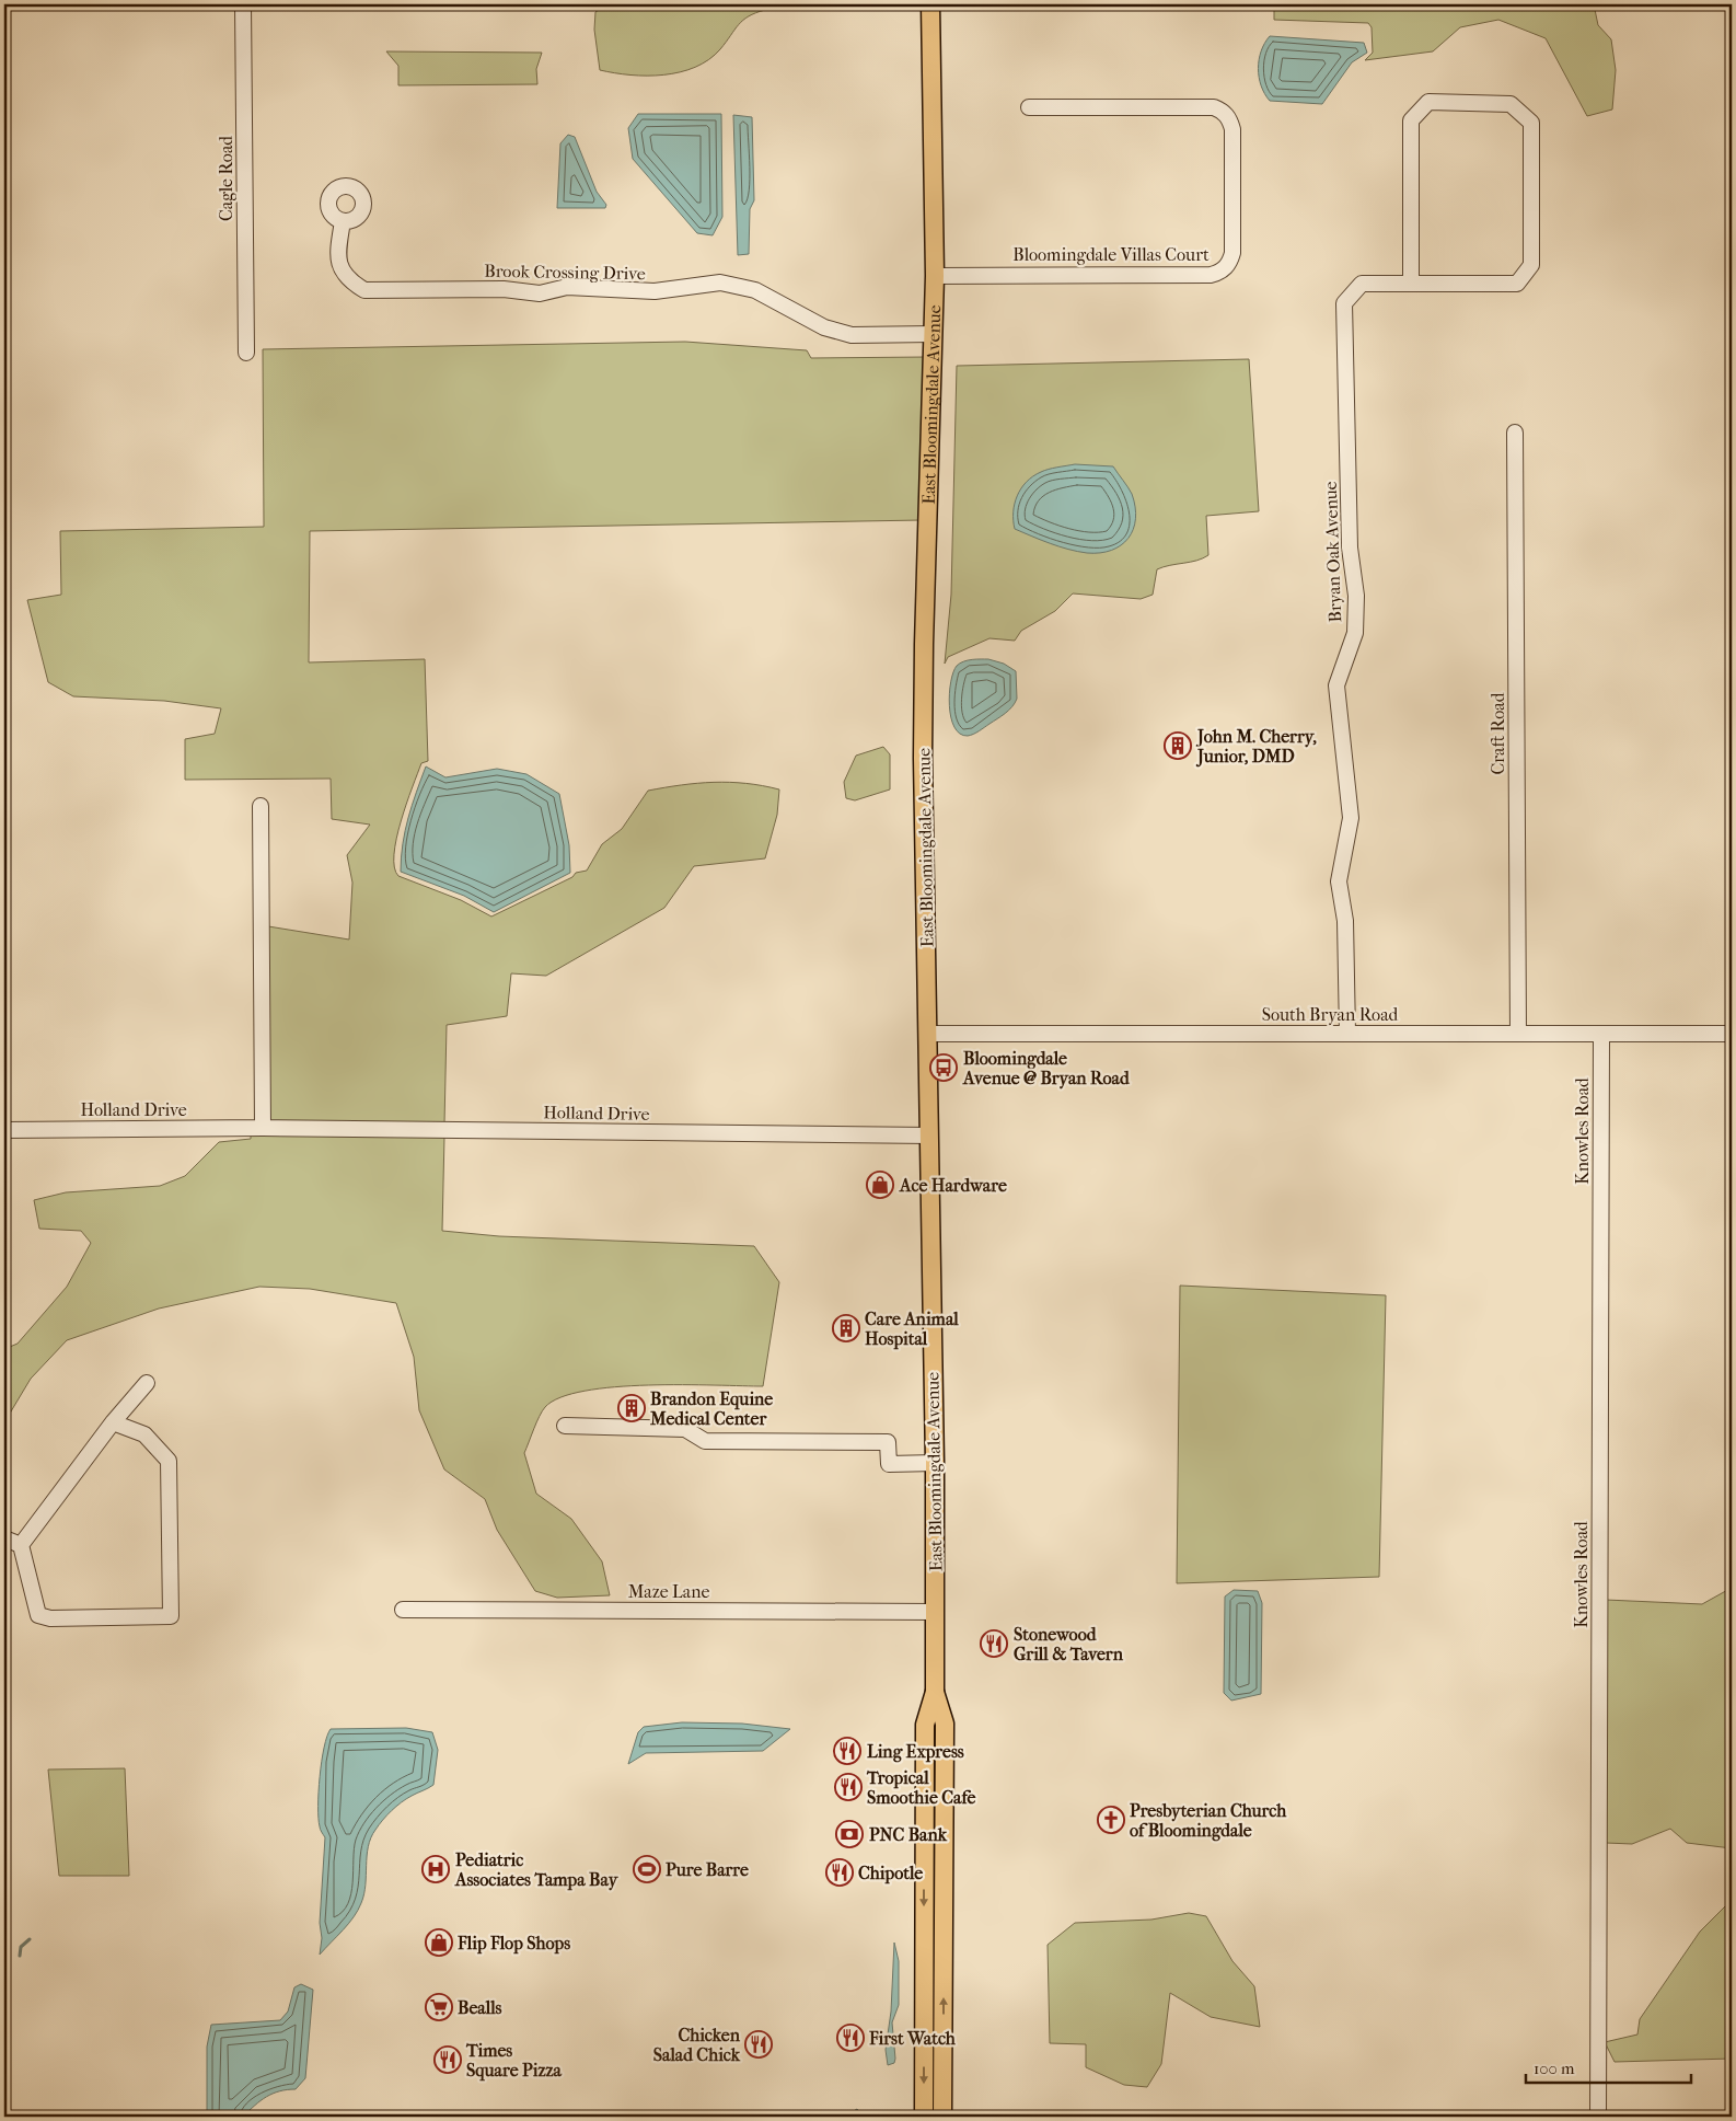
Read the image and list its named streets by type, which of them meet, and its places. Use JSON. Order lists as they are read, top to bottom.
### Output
{
  "streets": {
    "main road": ["East Bloomingdale Avenue"],
    "street": [
      "Cagle Road",
      "Bloomingdale Villas Court",
      "Brook Crossing Drive",
      "Bryan Oak Avenue",
      "Craft Road",
      "South Bryan Road",
      "Holland Drive",
      "Knowles Road",
      "Maze Lane"
    ]
  },
  "crossings": [
    ["Bloomingdale Villas Court", "East Bloomingdale Avenue"],
    ["Brook Crossing Drive", "East Bloomingdale Avenue"],
    ["East Bloomingdale Avenue", "South Bryan Road"],
    ["East Bloomingdale Avenue", "Holland Drive"],
    ["East Bloomingdale Avenue", "Maze Lane"],
    ["Bryan Oak Avenue", "South Bryan Road"],
    ["Craft Road", "South Bryan Road"],
    ["South Bryan Road", "Knowles Road"]
  ],
  "places": {
    "building": ["John M. Cherry, Junior, DMD", "Care Animal Hospital", "Brandon Equine Medical Center"],
    "bus stop": ["Bloomingdale Avenue @ Bryan Road"],
    "shop": ["Ace Hardware", "Flip Flop Shops"],
    "restaurant": [
      "Stonewood Grill & Tavern",
      "Ling Express",
      "Tropical Smoothie Cafe",
      "Chipotle",
      "First Watch",
      "Chicken Salad Chick",
      "Times Square Pizza"
    ],
    "church": ["Presbyterian Church of Bloomingdale"],
    "bank": ["PNC Bank"],
    "hospital": ["Pediatric Associates Tampa Bay"],
    "sports": ["Pure Barre"],
    "supermarket": ["Bealls"]
  },
  "scale_bar": "100 m"
}
